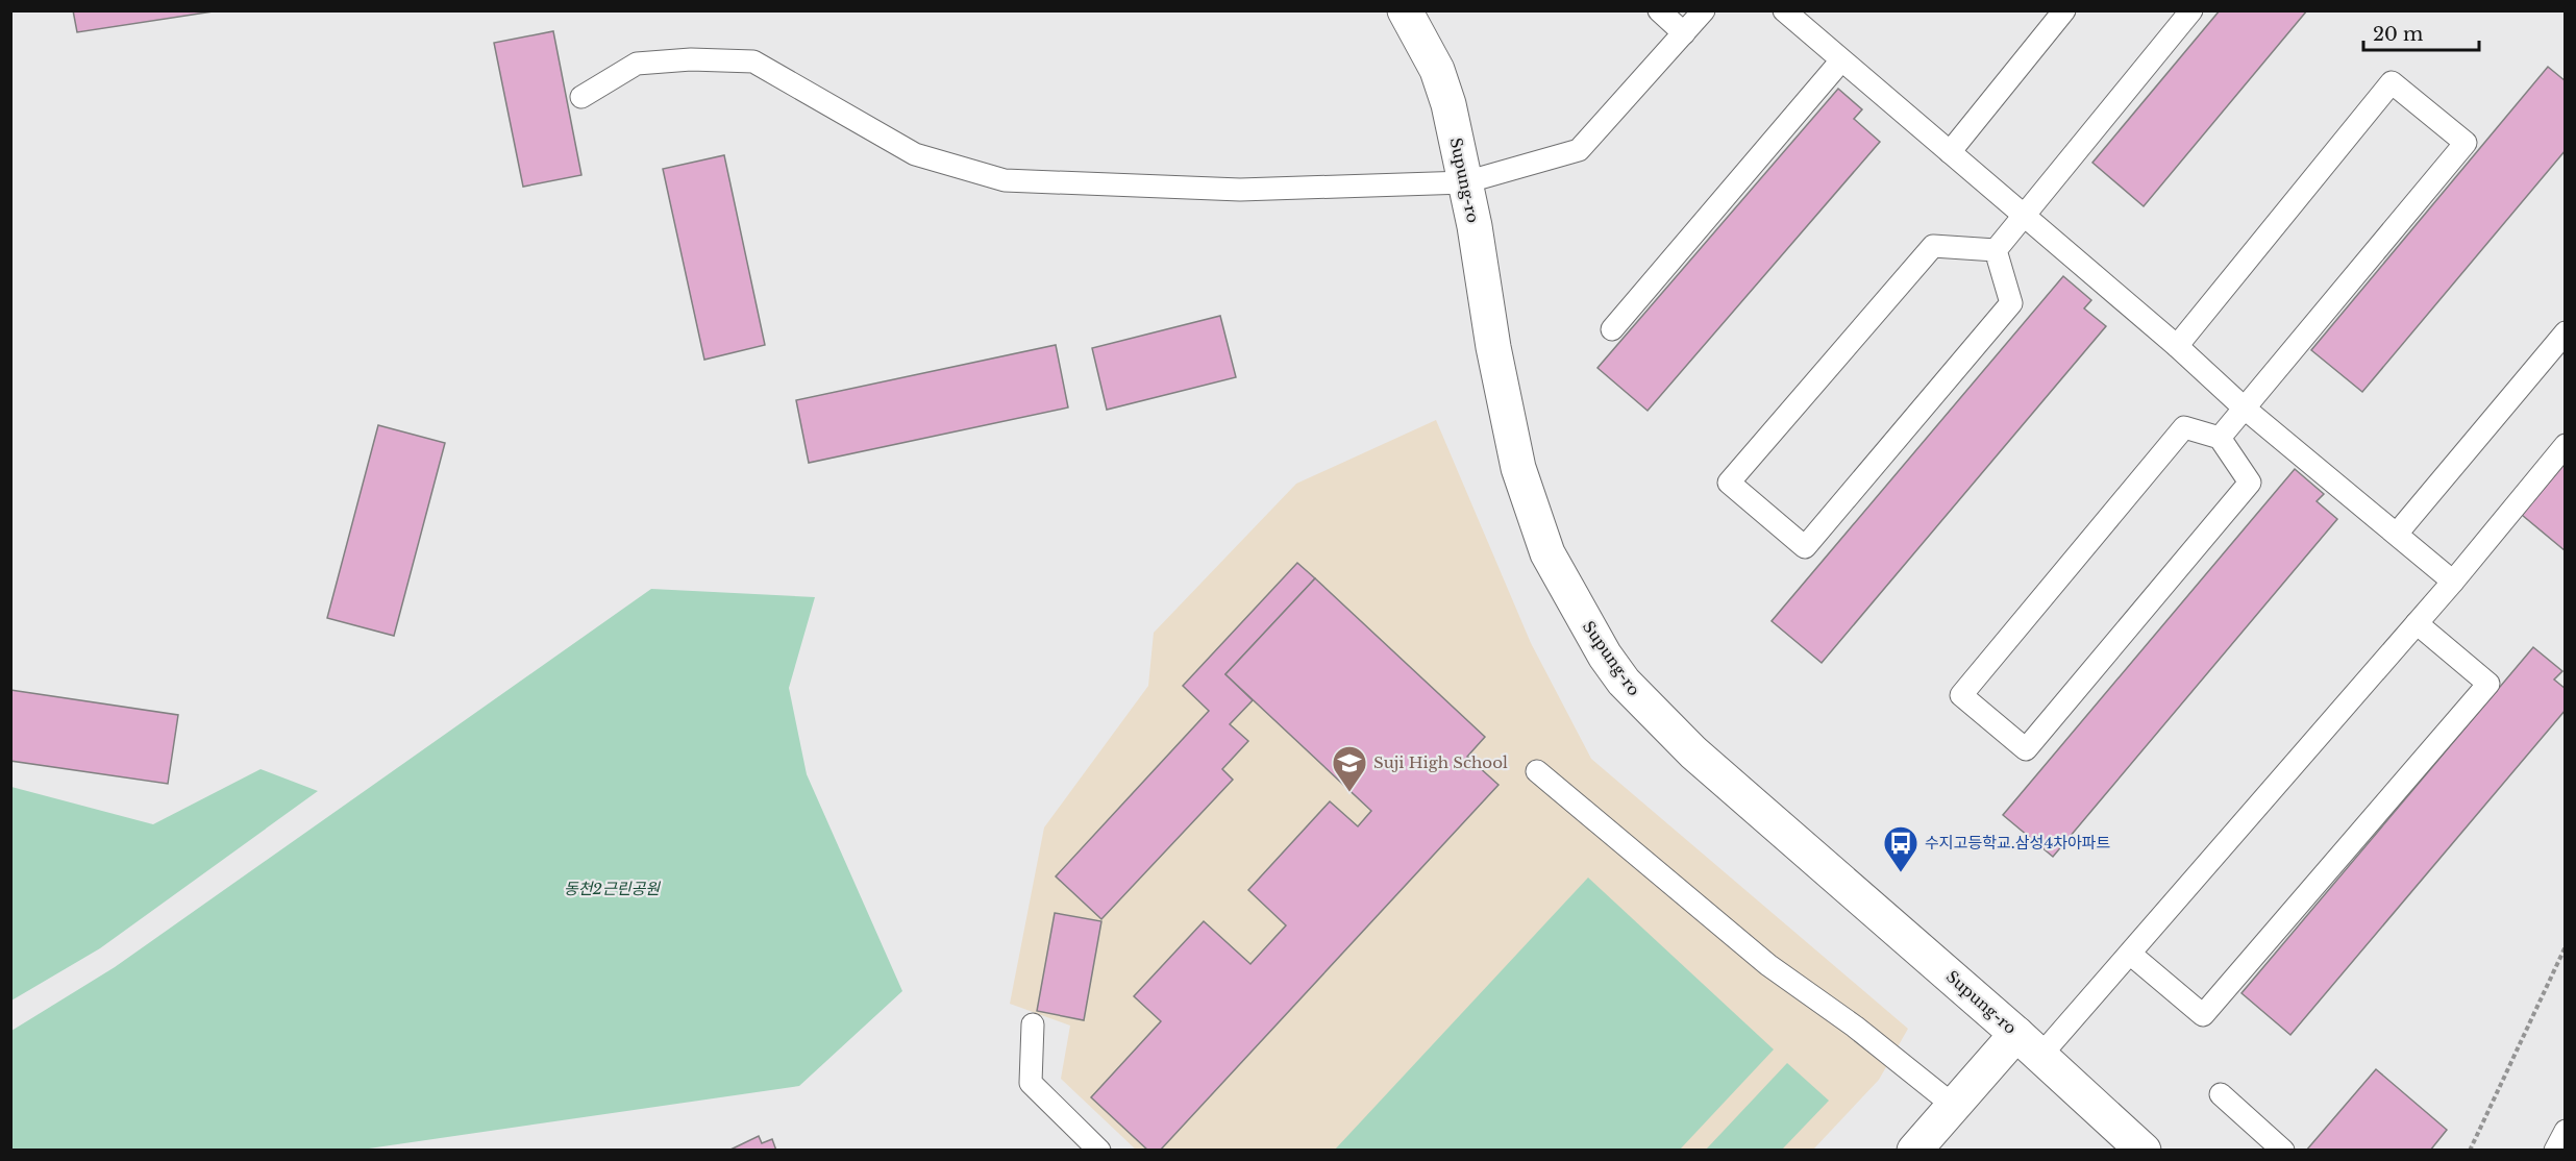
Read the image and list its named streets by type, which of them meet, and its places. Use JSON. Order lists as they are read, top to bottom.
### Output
{
  "streets": {
    "street": ["Supung-ro"]
  },
  "parks": ["동천2근린공원"],
  "places": {
    "school or university": ["Suji High School"],
    "bus stop": ["수지고등학교.삼성4차아파트"]
  },
  "scale_bar": "20 m"
}
